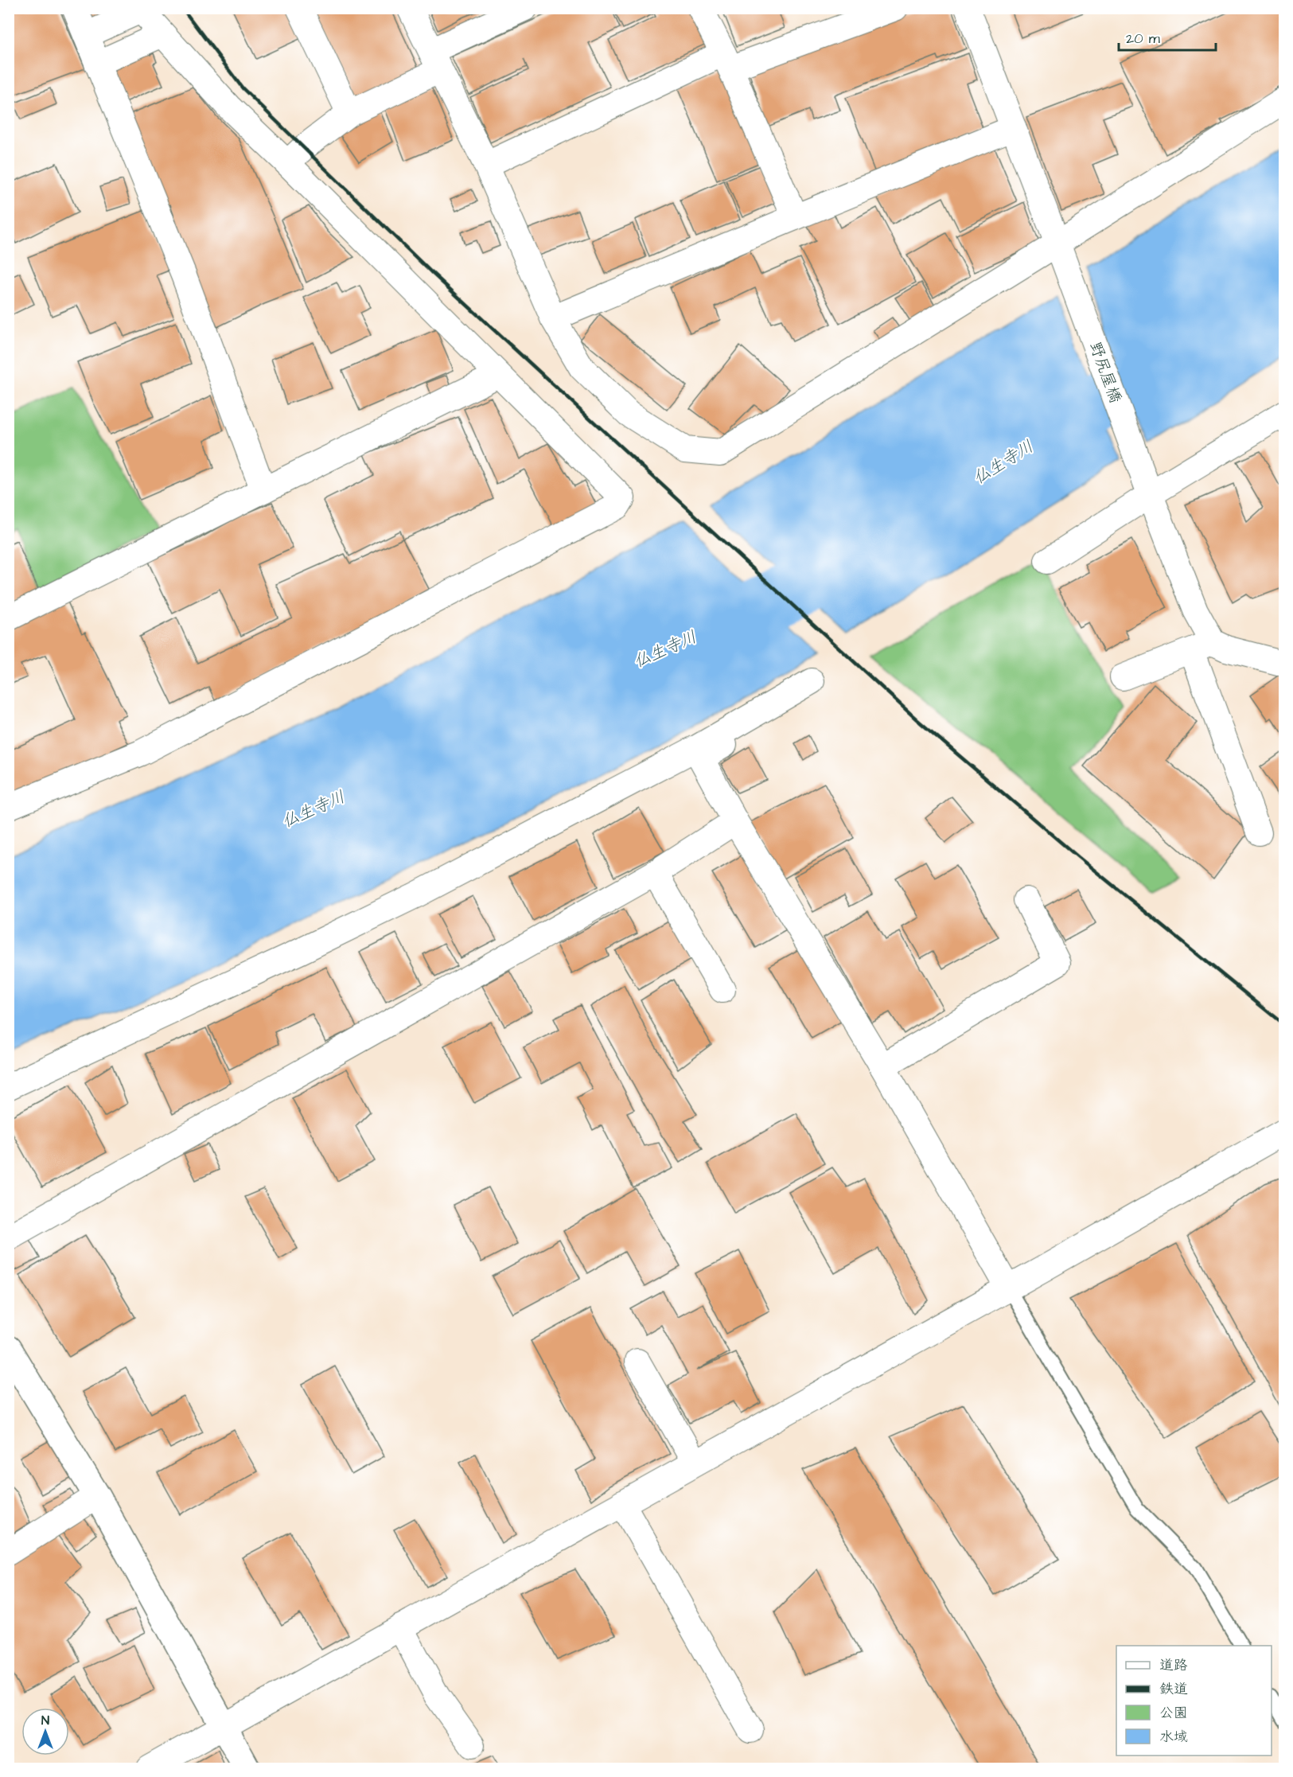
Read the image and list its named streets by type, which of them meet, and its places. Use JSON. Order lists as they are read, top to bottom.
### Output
{
  "streets": {
    "street": ["野尻屋橋"]
  },
  "water": ["仏生寺川"],
  "legend": [
    "道路",
    "鉄道",
    "公園",
    "水域"
  ],
  "scale_bar": "20 m",
  "north": "top"
}
